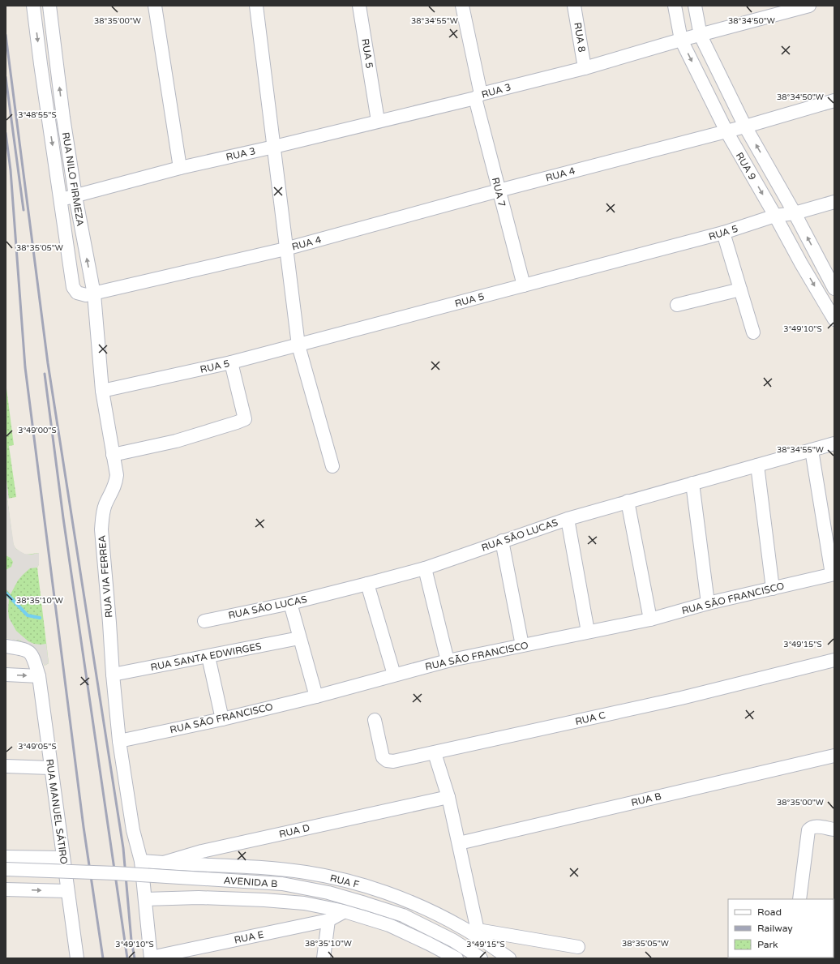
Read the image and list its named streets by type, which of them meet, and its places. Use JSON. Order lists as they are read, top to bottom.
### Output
{
  "streets": {
    "street": [
      "RUA 8",
      "RUA 5",
      "RUA 3",
      "RUA 9",
      "RUA 4",
      "RUA NILO FIRMEZA",
      "RUA 7",
      "RUA SÃO LUCAS",
      "RUA VIA FERREA",
      "RUA SÃO FRANCISCO",
      "RUA SANTA EDWIRGES",
      "RUA C",
      "RUA B",
      "RUA MANUEL SÁTIRO",
      "RUA D",
      "RUA F",
      "AVENIDA B",
      "RUA E"
    ]
  },
  "crossings": [
    ["RUA 8", "RUA 3"],
    ["RUA 5", "RUA 3"],
    ["RUA 5", "RUA 9"],
    ["RUA 5", "RUA 4"],
    ["RUA 5", "RUA 7"],
    ["RUA 5", "RUA VIA FERREA"],
    ["RUA 3", "RUA 9"],
    ["RUA 3", "RUA 4"],
    ["RUA 3", "RUA NILO FIRMEZA"],
    ["RUA 3", "RUA 7"],
    ["RUA 9", "RUA 4"],
    ["RUA 4", "RUA NILO FIRMEZA"],
    ["RUA 4", "RUA 7"],
    ["RUA 4", "RUA VIA FERREA"],
    ["RUA NILO FIRMEZA", "RUA VIA FERREA"],
    ["RUA VIA FERREA", "RUA SÃO FRANCISCO"],
    ["RUA VIA FERREA", "RUA SANTA EDWIRGES"],
    ["RUA VIA FERREA", "RUA D"],
    ["RUA VIA FERREA", "RUA E"],
    ["RUA D", "RUA F"]
  ],
  "legend": ["Road", "Railway", "Park"],
  "coordinates": [
    "38°35'00\"W",
    "38°34'55\"W",
    "38°34'50\"W",
    "3°48'55\"S",
    "38°35'05\"W",
    "3°49'10\"S",
    "3°49'00\"S",
    "38°35'10\"W",
    "3°49'15\"S",
    "3°49'05\"S"
  ]
}
